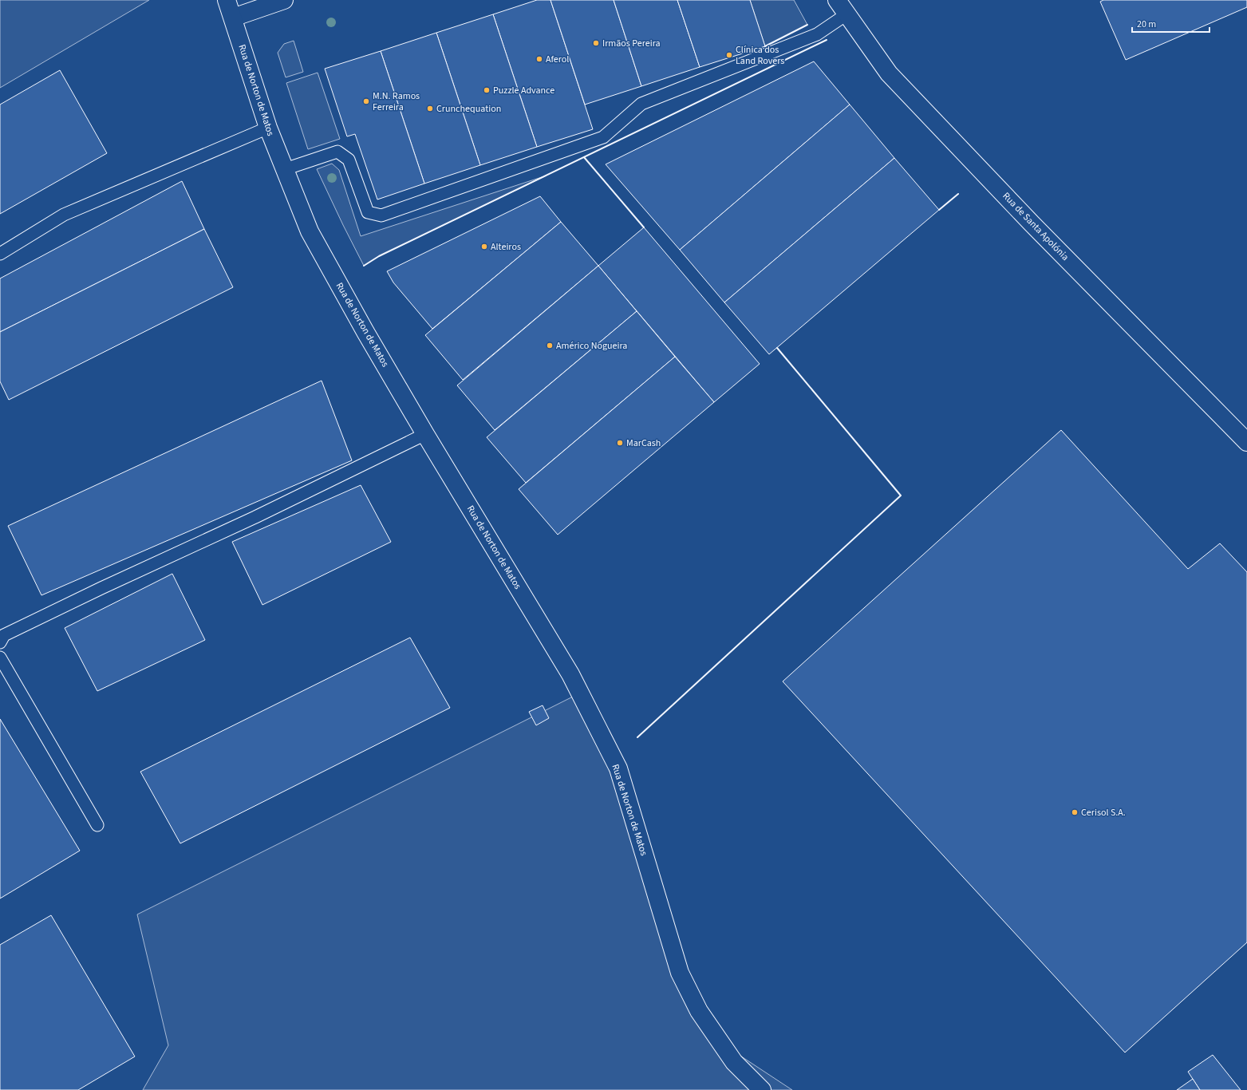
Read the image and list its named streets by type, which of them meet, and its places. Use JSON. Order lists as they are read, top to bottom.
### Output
{
  "streets": {
    "street": ["Rua de Norton de Matos", "Rua de Santa Apolónia"]
  },
  "places": [
    "Irmãos Pereira",
    "Clínica dos Land Rovers",
    "Aferol",
    "Puzzle Advance",
    "M.N. Ramos Ferreira",
    "Crunchequation",
    "Alteiros",
    "Américo Nogueira",
    "MarCash",
    "Cerisol S.A."
  ],
  "scale_bar": "20 m"
}
